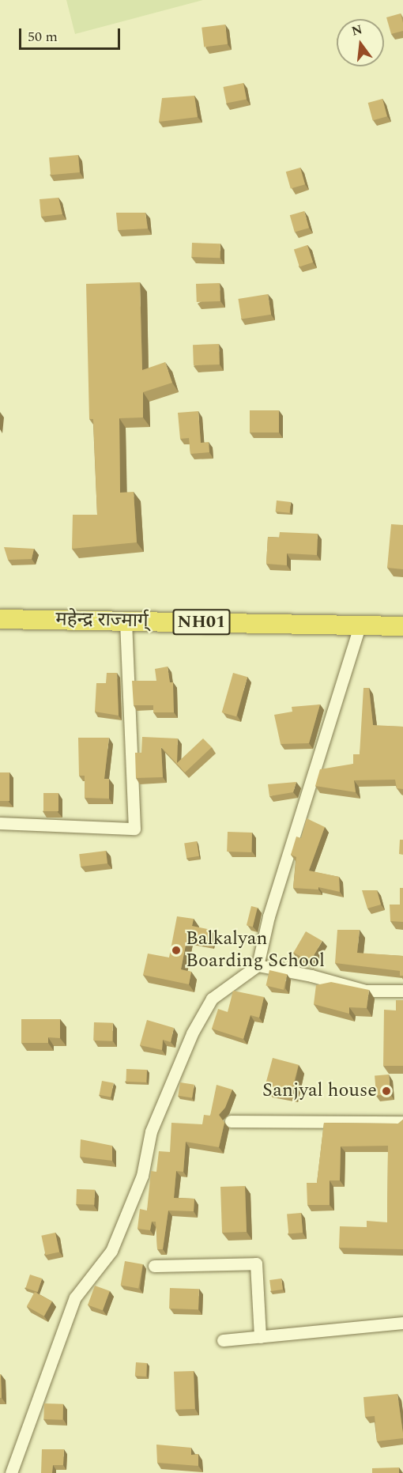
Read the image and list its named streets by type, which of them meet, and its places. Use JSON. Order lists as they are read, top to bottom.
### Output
{
  "streets": {
    "highway": ["महेन्द्र राज्मार्ग्", "NH01"]
  },
  "places": ["Balkalyan Boarding School", "Sanjyal house"],
  "scale_bar": "50 m",
  "north": "top"
}
